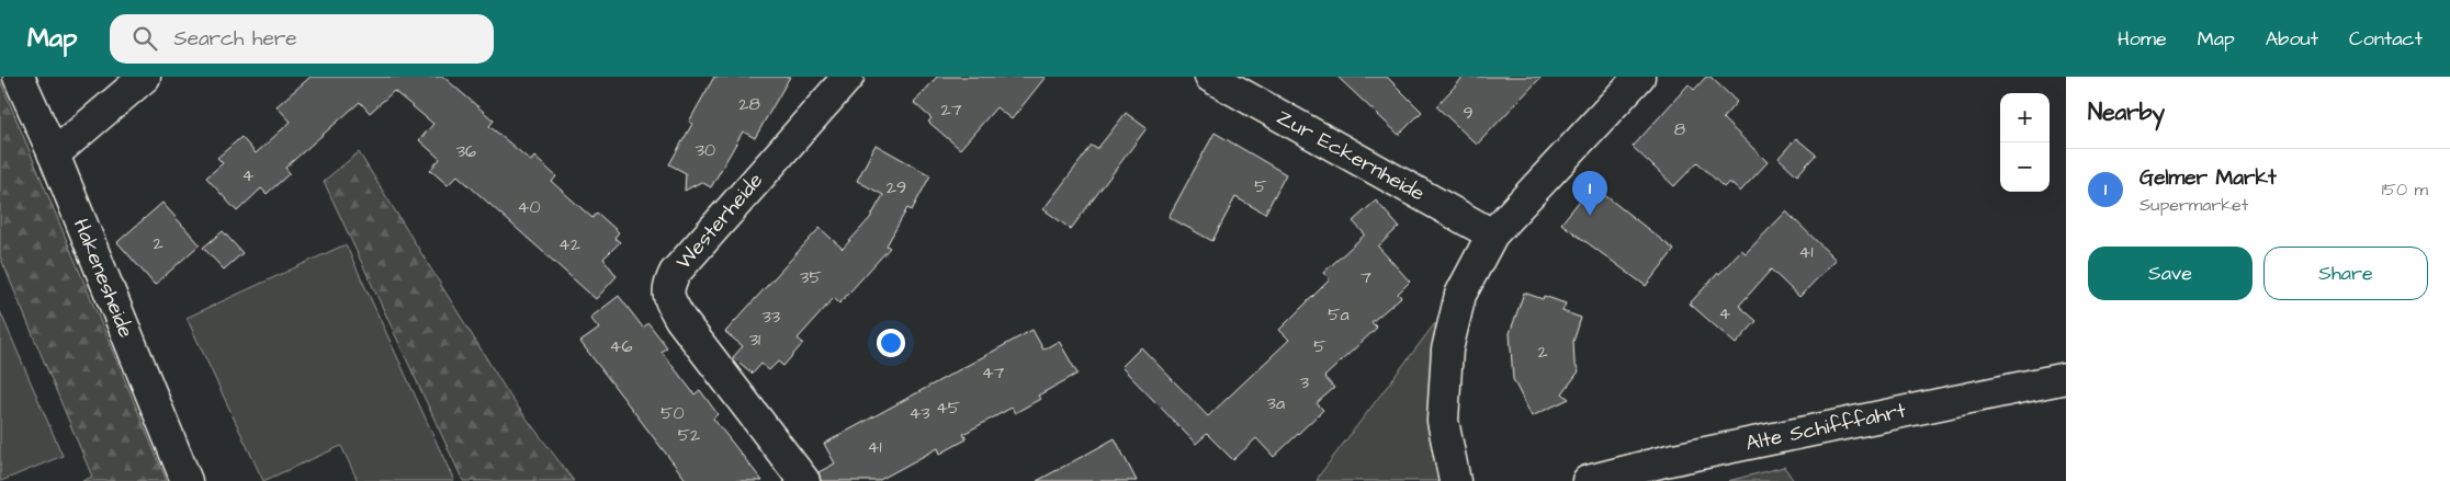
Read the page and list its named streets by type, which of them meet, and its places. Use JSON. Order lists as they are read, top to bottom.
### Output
{
  "streets": {
    "street": [
      "Zur Eckernheide",
      "Westerheide",
      "Hakenesheide",
      "Alte Schifffahrt"
    ]
  },
  "house_numbers": [
    "28",
    "27",
    "9",
    "8",
    "30",
    "36",
    "4",
    "5",
    "29",
    "40",
    "2",
    "42",
    "41",
    "35",
    "7",
    "4",
    "5a",
    "33",
    "31",
    "46",
    "5",
    "2",
    "47",
    "3",
    "3a",
    "45",
    "50",
    "43",
    "52",
    "41"
  ],
  "page": {
    "header": "Map",
    "search": "Search here",
    "nav": [
      "Home",
      "Map",
      "About",
      "Contact"
    ],
    "heading": "Nearby",
    "map_buttons": ["+", "−"],
    "list": [
      {
        "mark": "1",
        "name": "Gelmer Markt",
        "note": "Supermarket",
        "value": "150 m"
      }
    ],
    "pins": "1",
    "buttons": ["Save", "Share"]
  }
}
